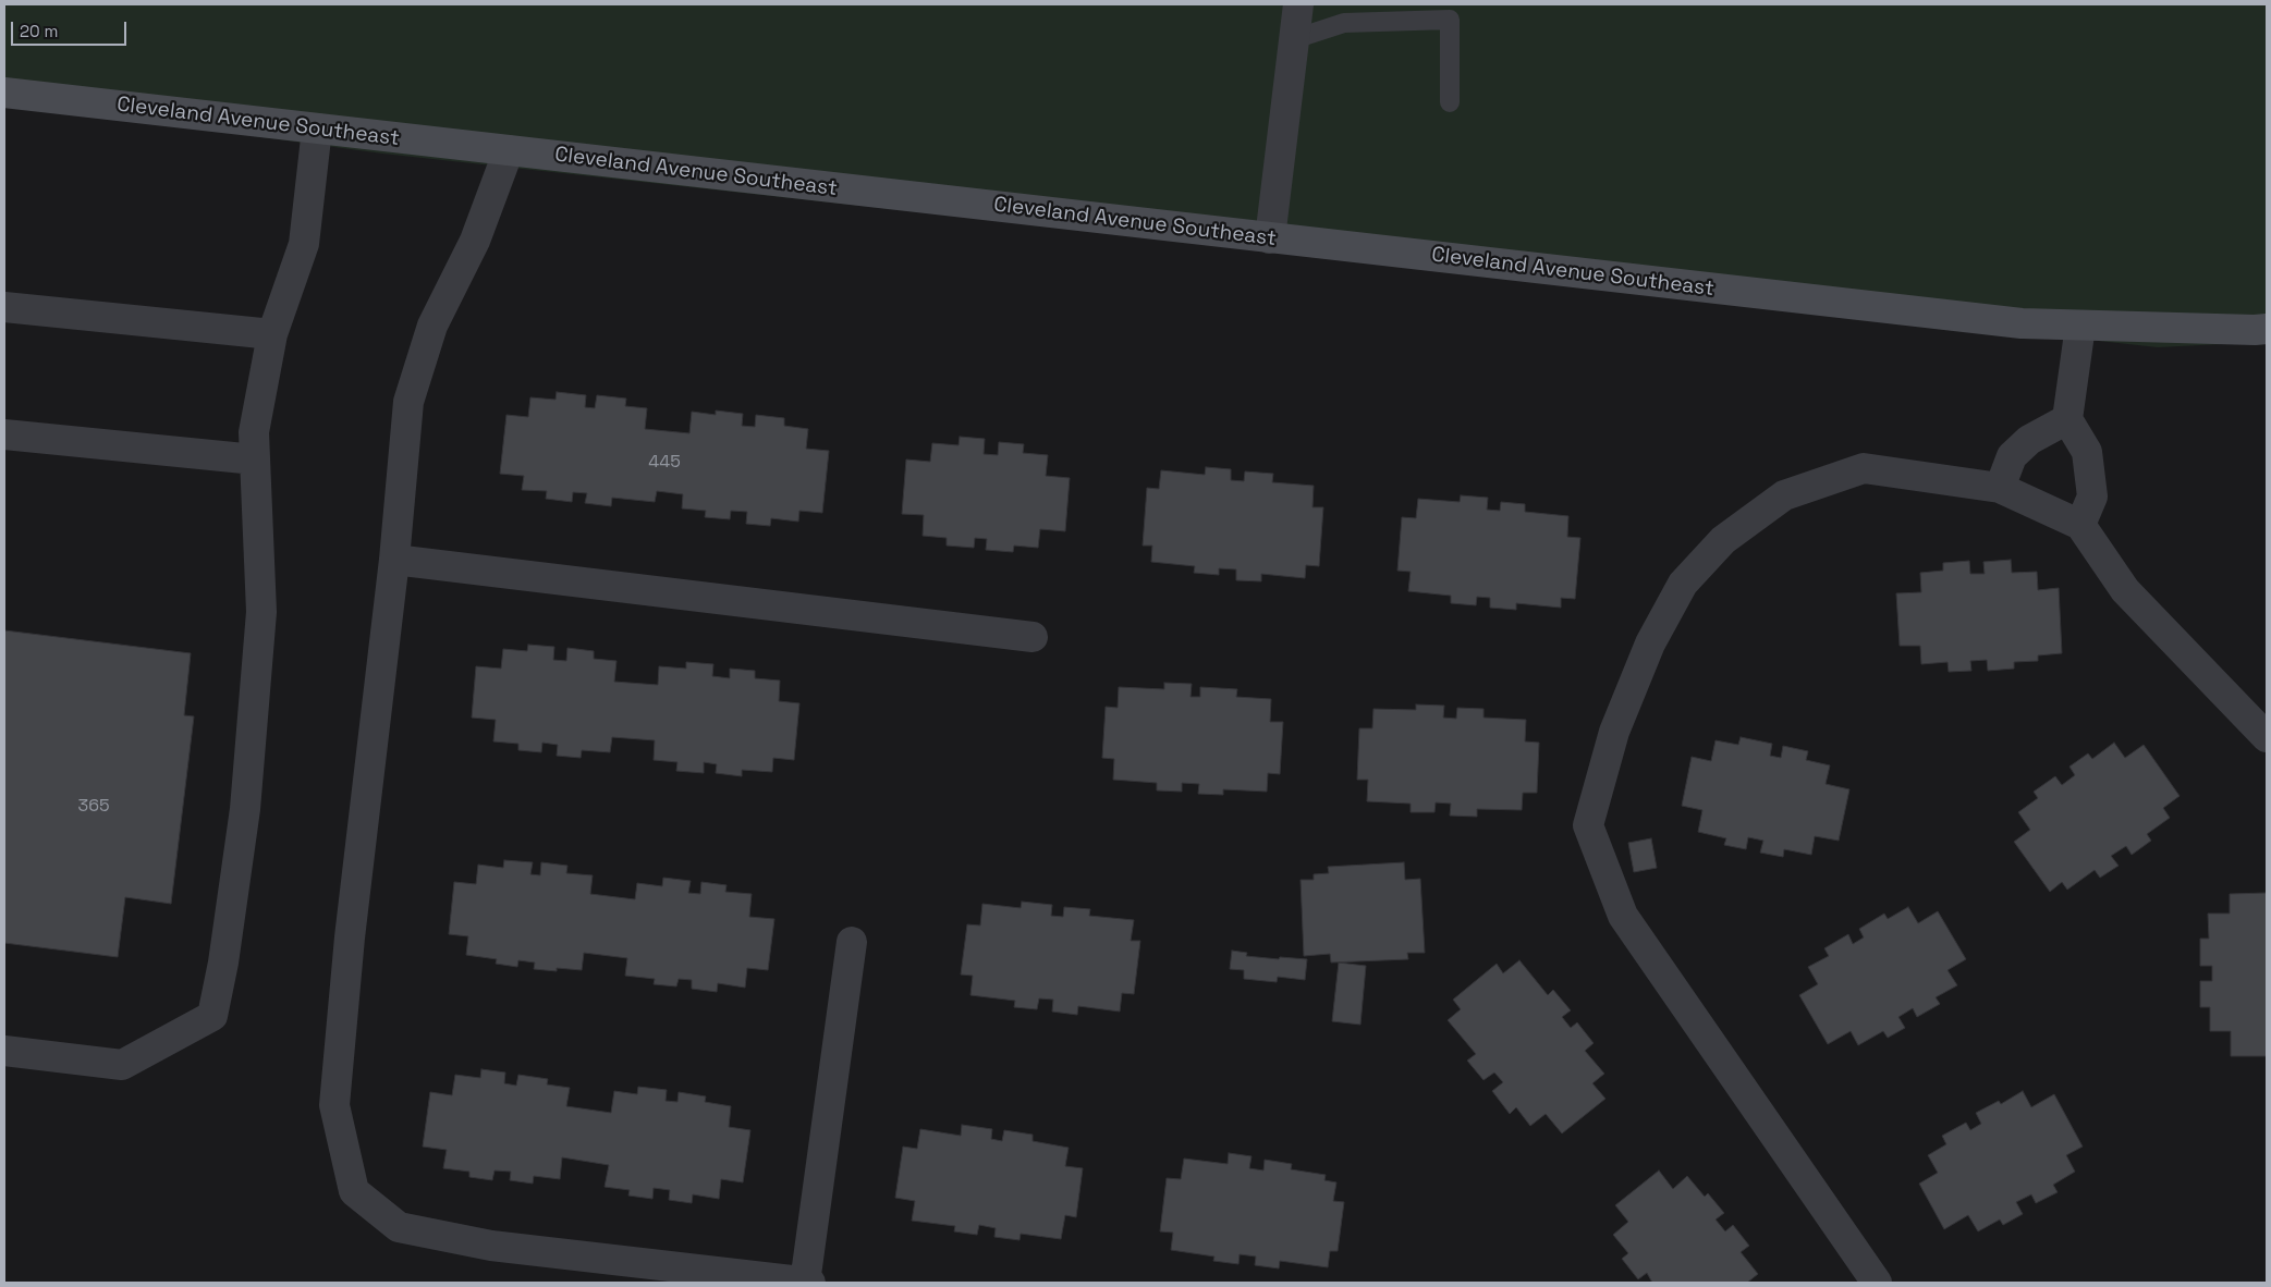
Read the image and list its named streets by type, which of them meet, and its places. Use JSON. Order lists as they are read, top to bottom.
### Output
{
  "streets": {
    "main road": ["Cleveland Avenue Southeast"]
  },
  "house_numbers": ["445", "365"],
  "scale_bar": "20 m"
}
